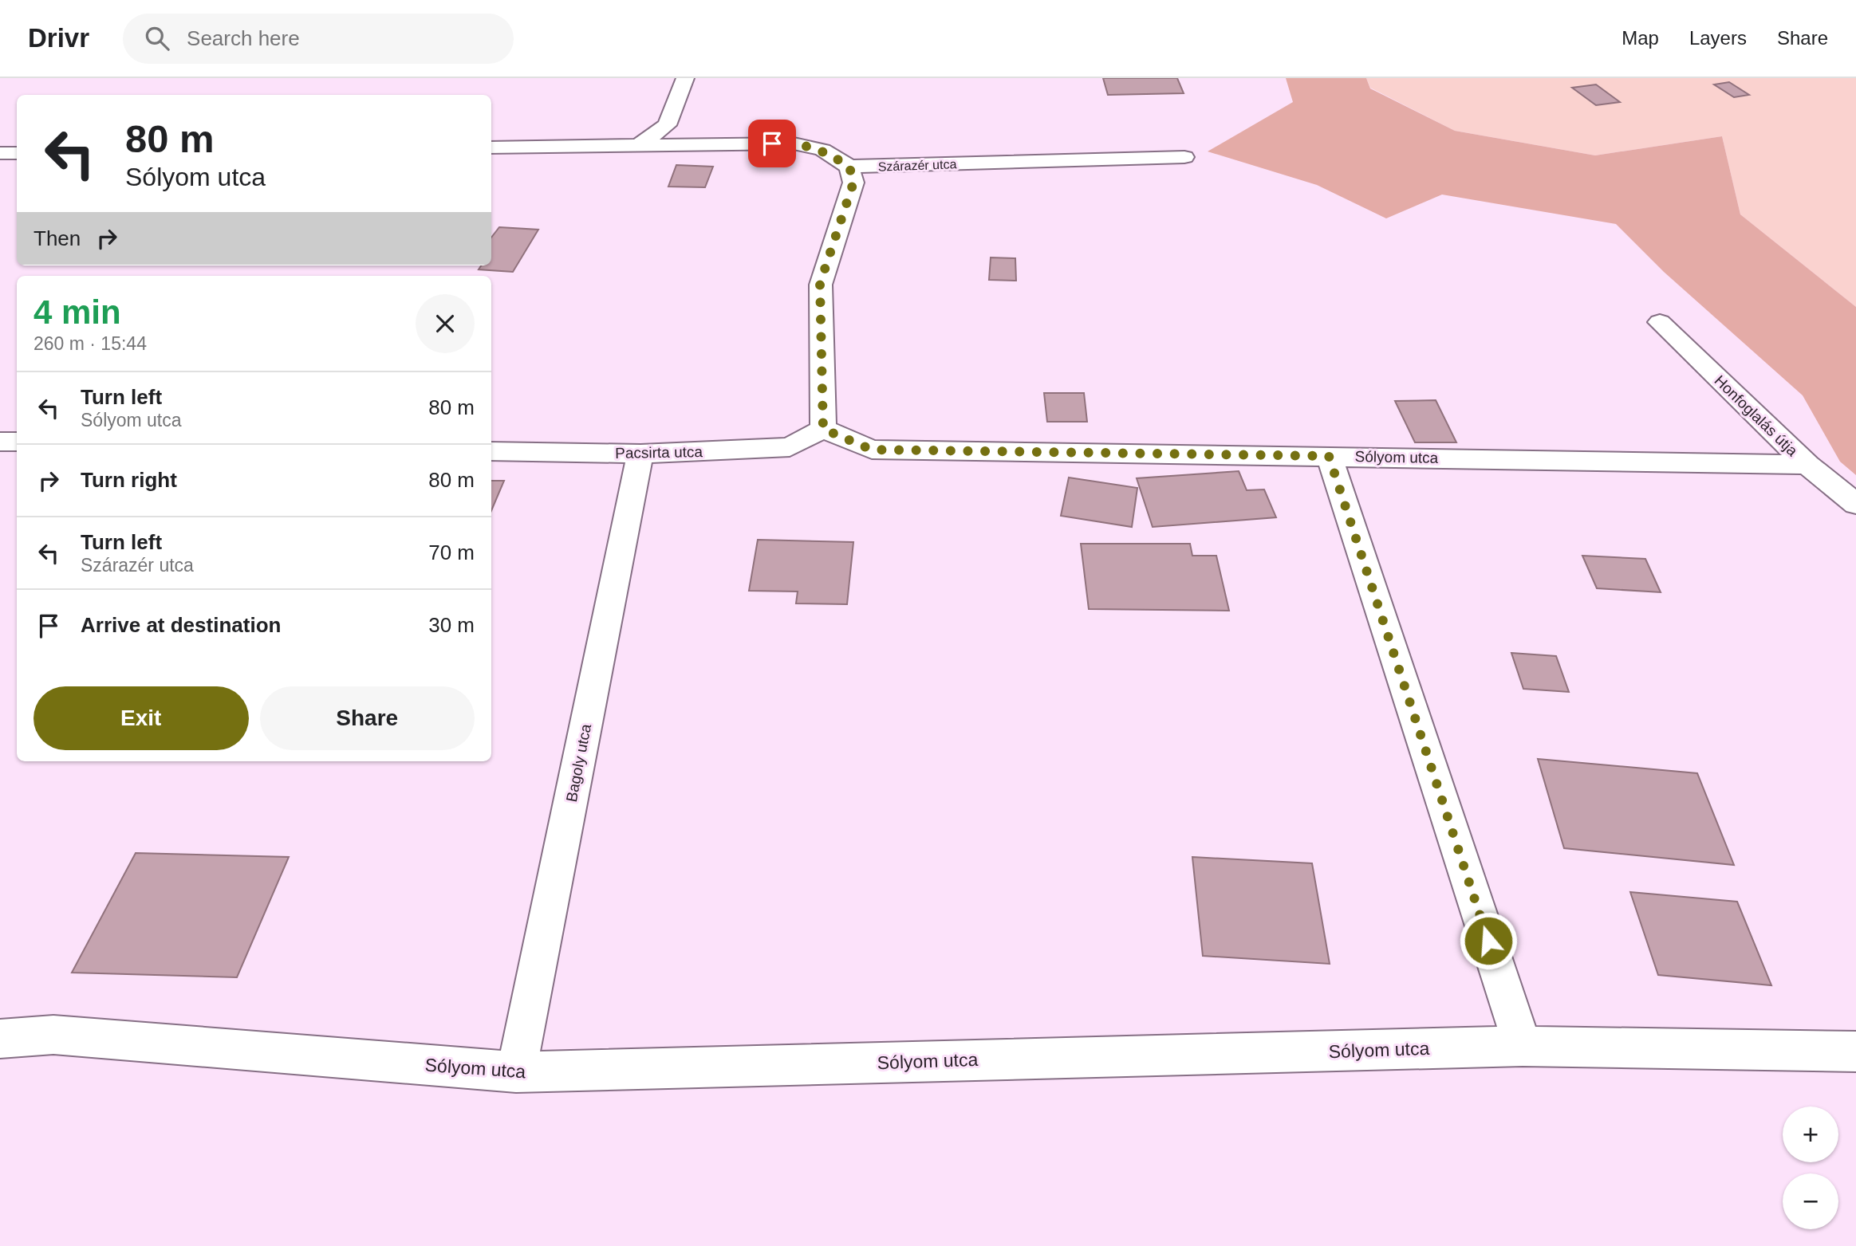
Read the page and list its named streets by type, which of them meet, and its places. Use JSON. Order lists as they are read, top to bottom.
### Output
{
  "streets": {
    "street": [
      "Szárazér utca",
      "Honfoglalás útja",
      "Pacsirta utca",
      "Sólyom utca",
      "Bagoly utca"
    ]
  },
  "crossings": [
    ["Honfoglalás útja", "Sólyom utca"],
    ["Pacsirta utca", "Sólyom utca"],
    ["Pacsirta utca", "Bagoly utca"],
    ["Sólyom utca", "Bagoly utca"]
  ],
  "page": {
    "header": "Drivr",
    "search": "Search here",
    "nav": ["Map", "Layers", "Share"],
    "turn": ["80 m", "Sólyom utca"],
    "then": "Then",
    "heading": ["4 min", "260 m · 15:44"],
    "list": [
      {
        "name": "Turn left",
        "note": "Sólyom utca",
        "value": "80 m"
      },
      {
        "name": "Turn right",
        "value": "80 m"
      },
      {
        "name": "Turn left",
        "note": "Szárazér utca",
        "value": "70 m"
      },
      {
        "name": "Arrive at destination",
        "value": "30 m"
      }
    ],
    "buttons": ["Exit", "Share"],
    "map_buttons": ["+", "−"]
  }
}
